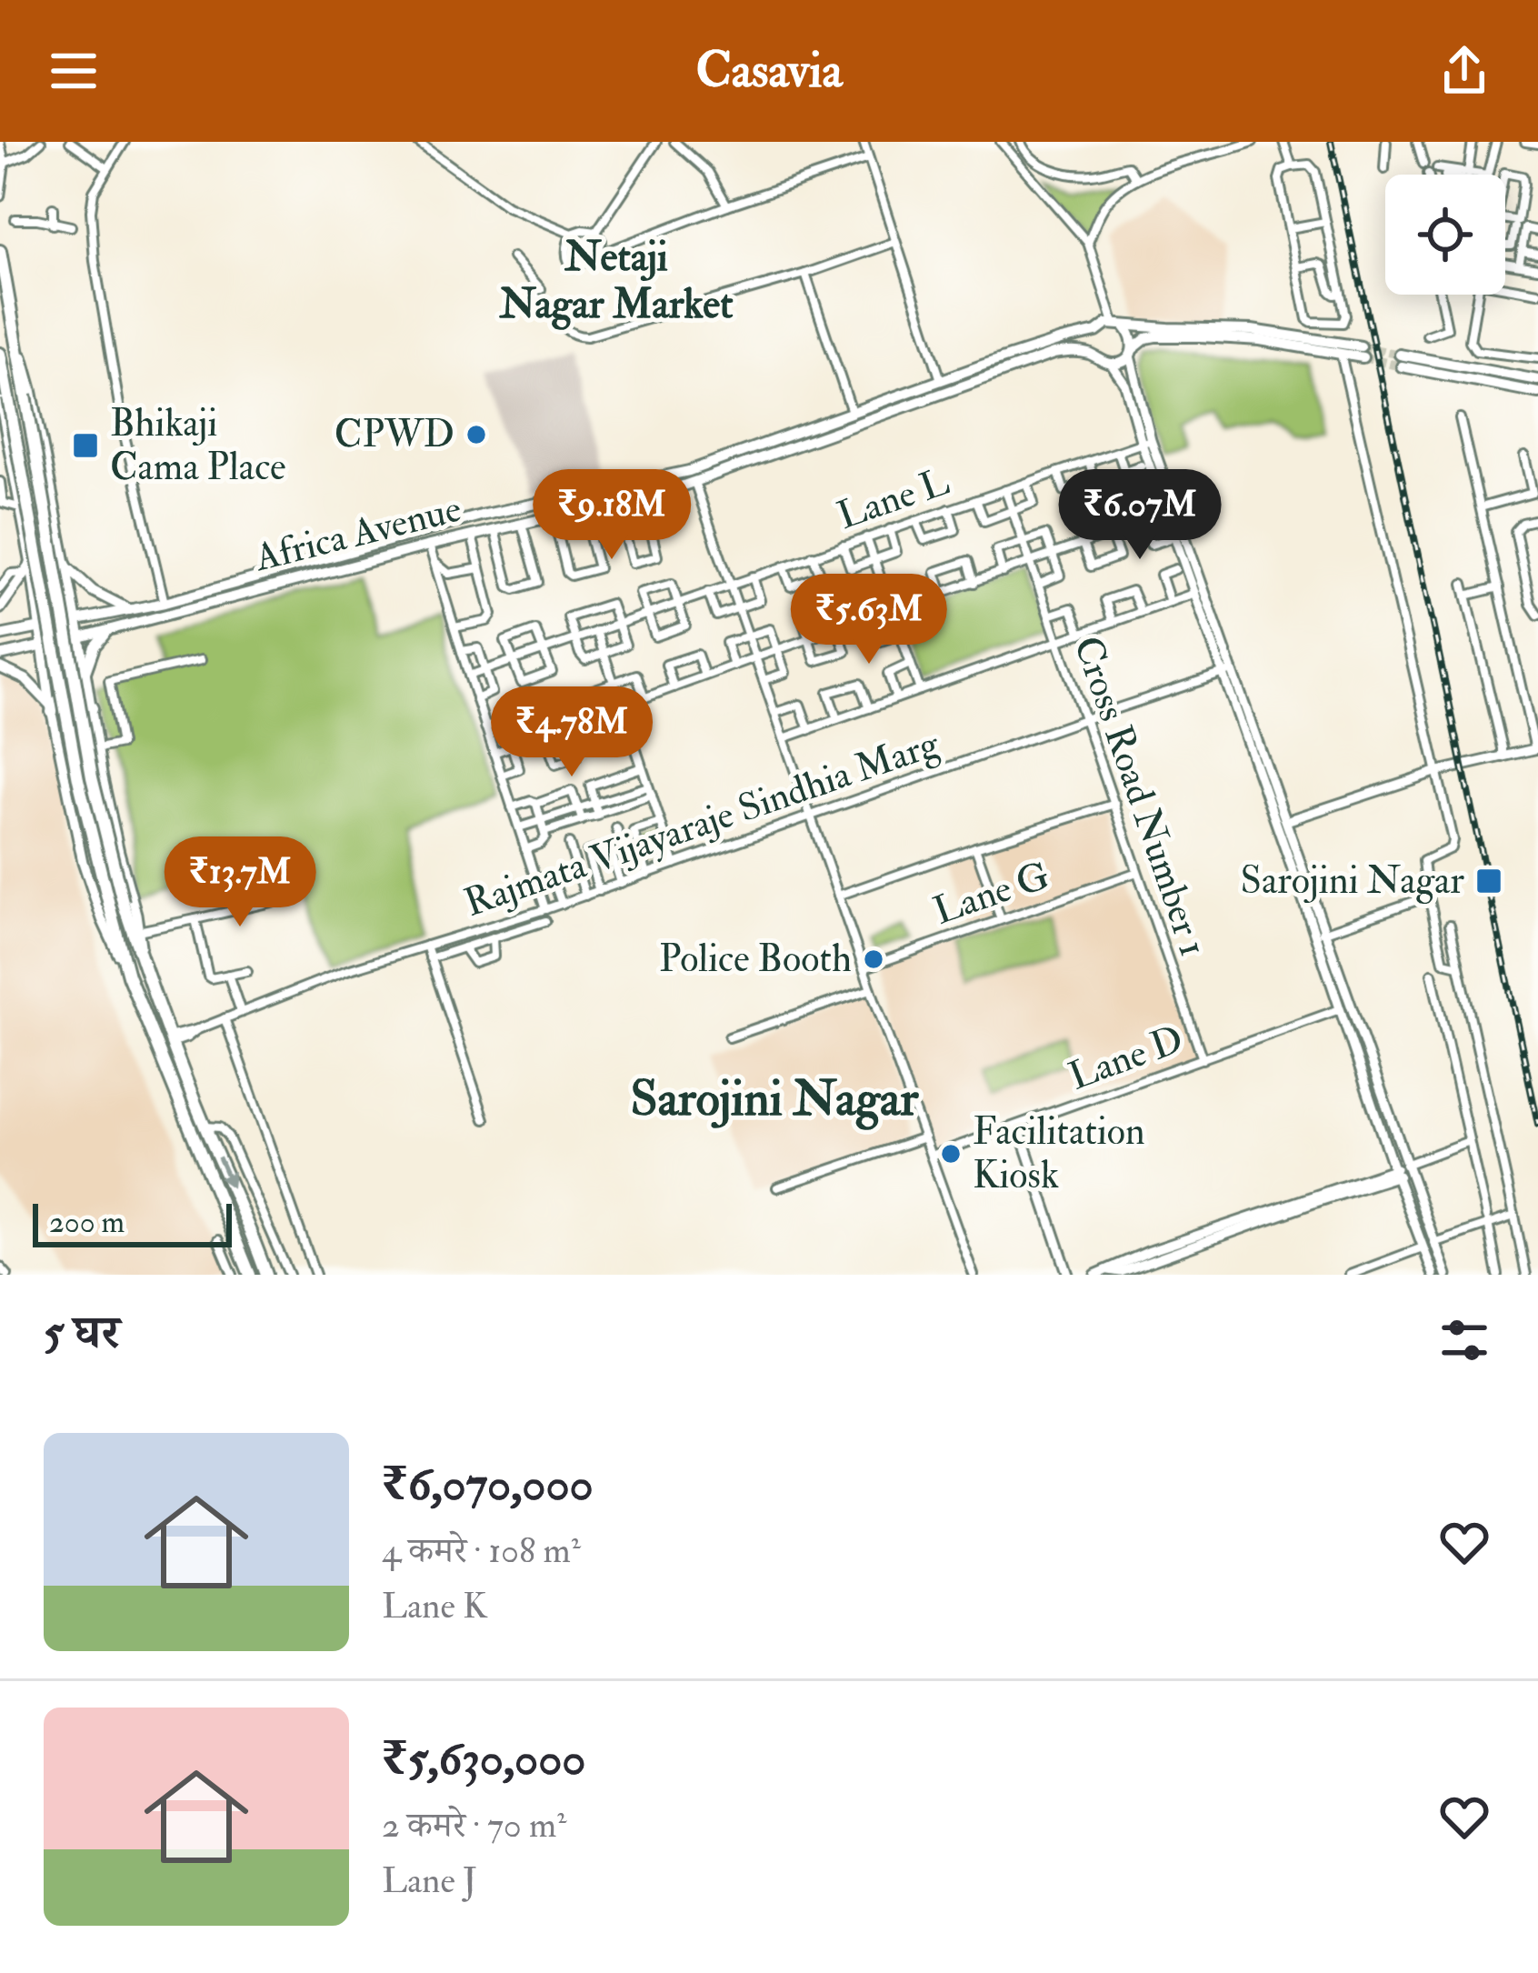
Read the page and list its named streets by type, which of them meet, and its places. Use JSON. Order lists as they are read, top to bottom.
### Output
{
  "streets": {
    "main road": ["Africa Avenue"],
    "street": [
      "Lane L",
      "Cross Road Number 1",
      "Rajmata Vijayaraje Sindhia Marg",
      "Lane G",
      "Lane D"
    ]
  },
  "crossings": [
    ["Lane L", "Cross Road Number 1"],
    ["Cross Road Number 1", "Rajmata Vijayaraje Sindhia Marg"],
    ["Cross Road Number 1", "Lane G"],
    ["Cross Road Number 1", "Lane D"]
  ],
  "districts": ["Netaji Nagar Market", "Sarojini Nagar"],
  "places": {
    "other": ["CPWD", "Police Booth", "Facilitation Kiosk"],
    "transit": ["Bhikaji Cama Place", "Sarojini Nagar"]
  },
  "scale_bar": "200 m",
  "page": {
    "header": "Casavia",
    "price": [
      "₹9.18M",
      "₹6.07M",
      "₹5.63M",
      "₹4.78M",
      "₹13.7M"
    ],
    "scale": "200 m",
    "heading": "5 घर",
    "list": [
      {
        "name": "₹6,070,000",
        "note": "4 कमरे · 108 m² · Lane K"
      },
      {
        "name": "₹5,630,000",
        "note": "2 कमरे · 70 m² · Lane J"
      }
    ]
  }
}
